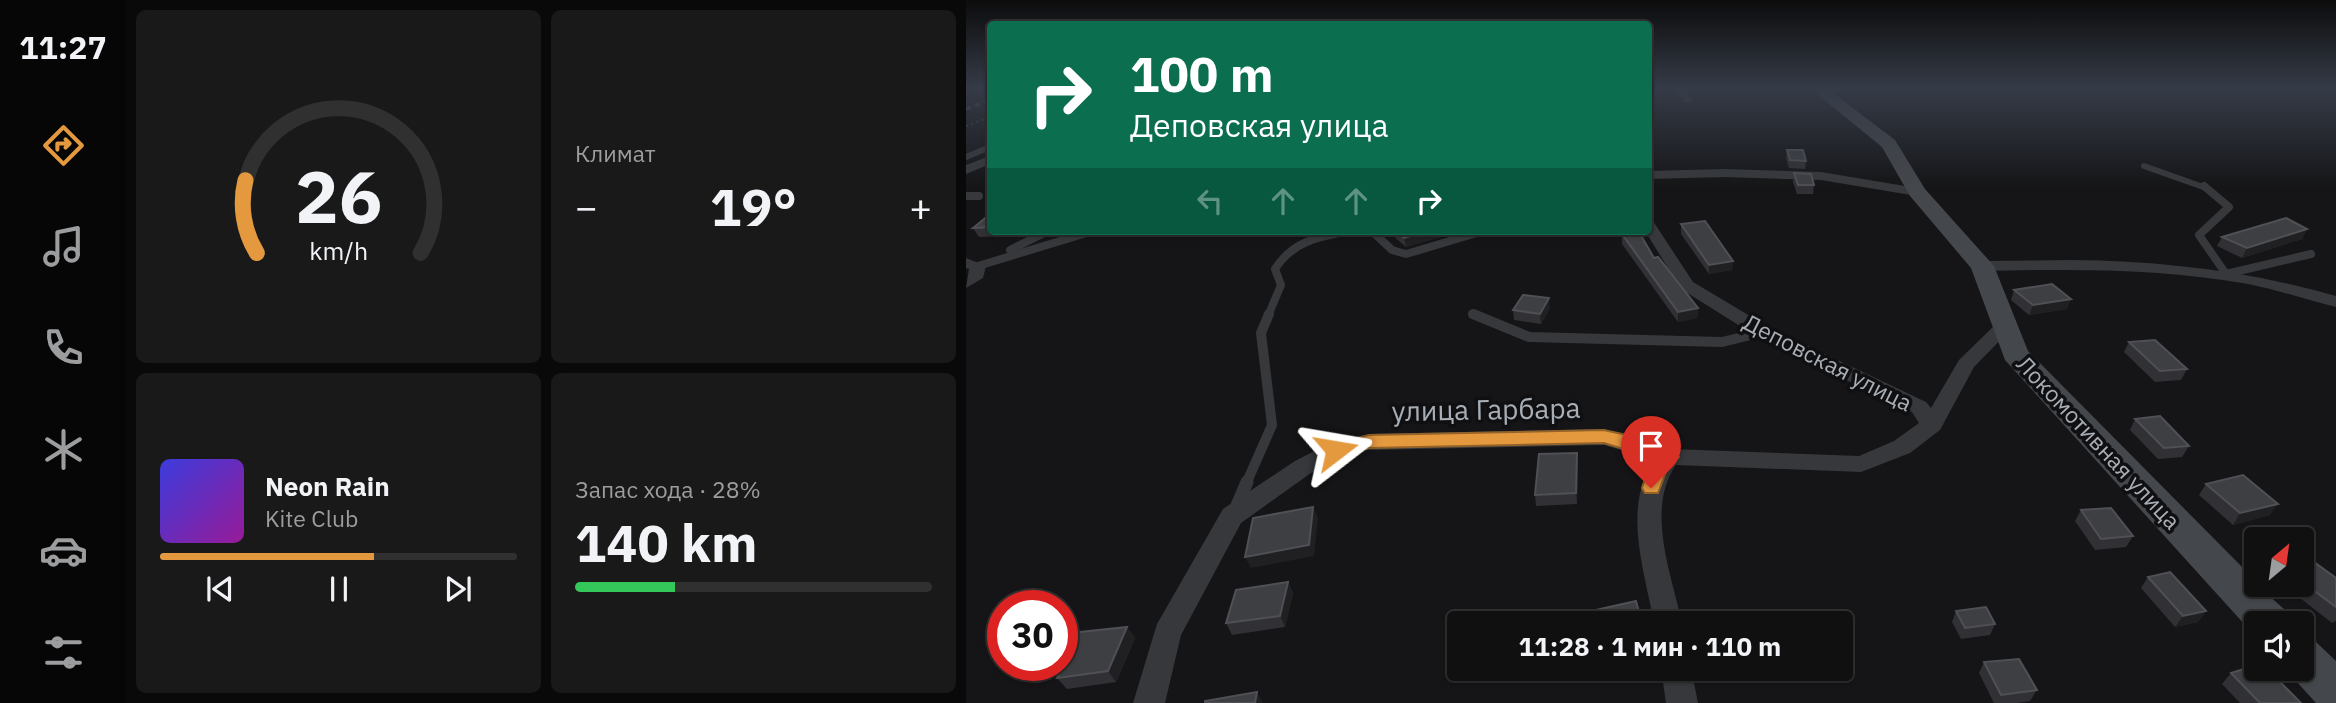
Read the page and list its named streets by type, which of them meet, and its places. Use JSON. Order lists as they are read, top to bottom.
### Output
{
  "streets": {
    "street": ["Деповская улица", "улица Гарбара", "Локомотивная улица"]
  },
  "crossings": [
    ["Деповская улица", "улица Гарбара"]
  ],
  "north": "top right",
  "page": {
    "tabs": "11:27",
    "tile": [
      "Климат",
      ["Запас хода · 28%", "140 km"]
    ],
    "turn": ["100 m", "Деповская улица"],
    "heat": ["−", "19°", "+"],
    "song": ["Neon Rain", "Kite Club"],
    "limit": "30",
    "trip": "11:28 · 1 мин · 110 m",
    "gauge": ["26", "km/h"]
  }
}
